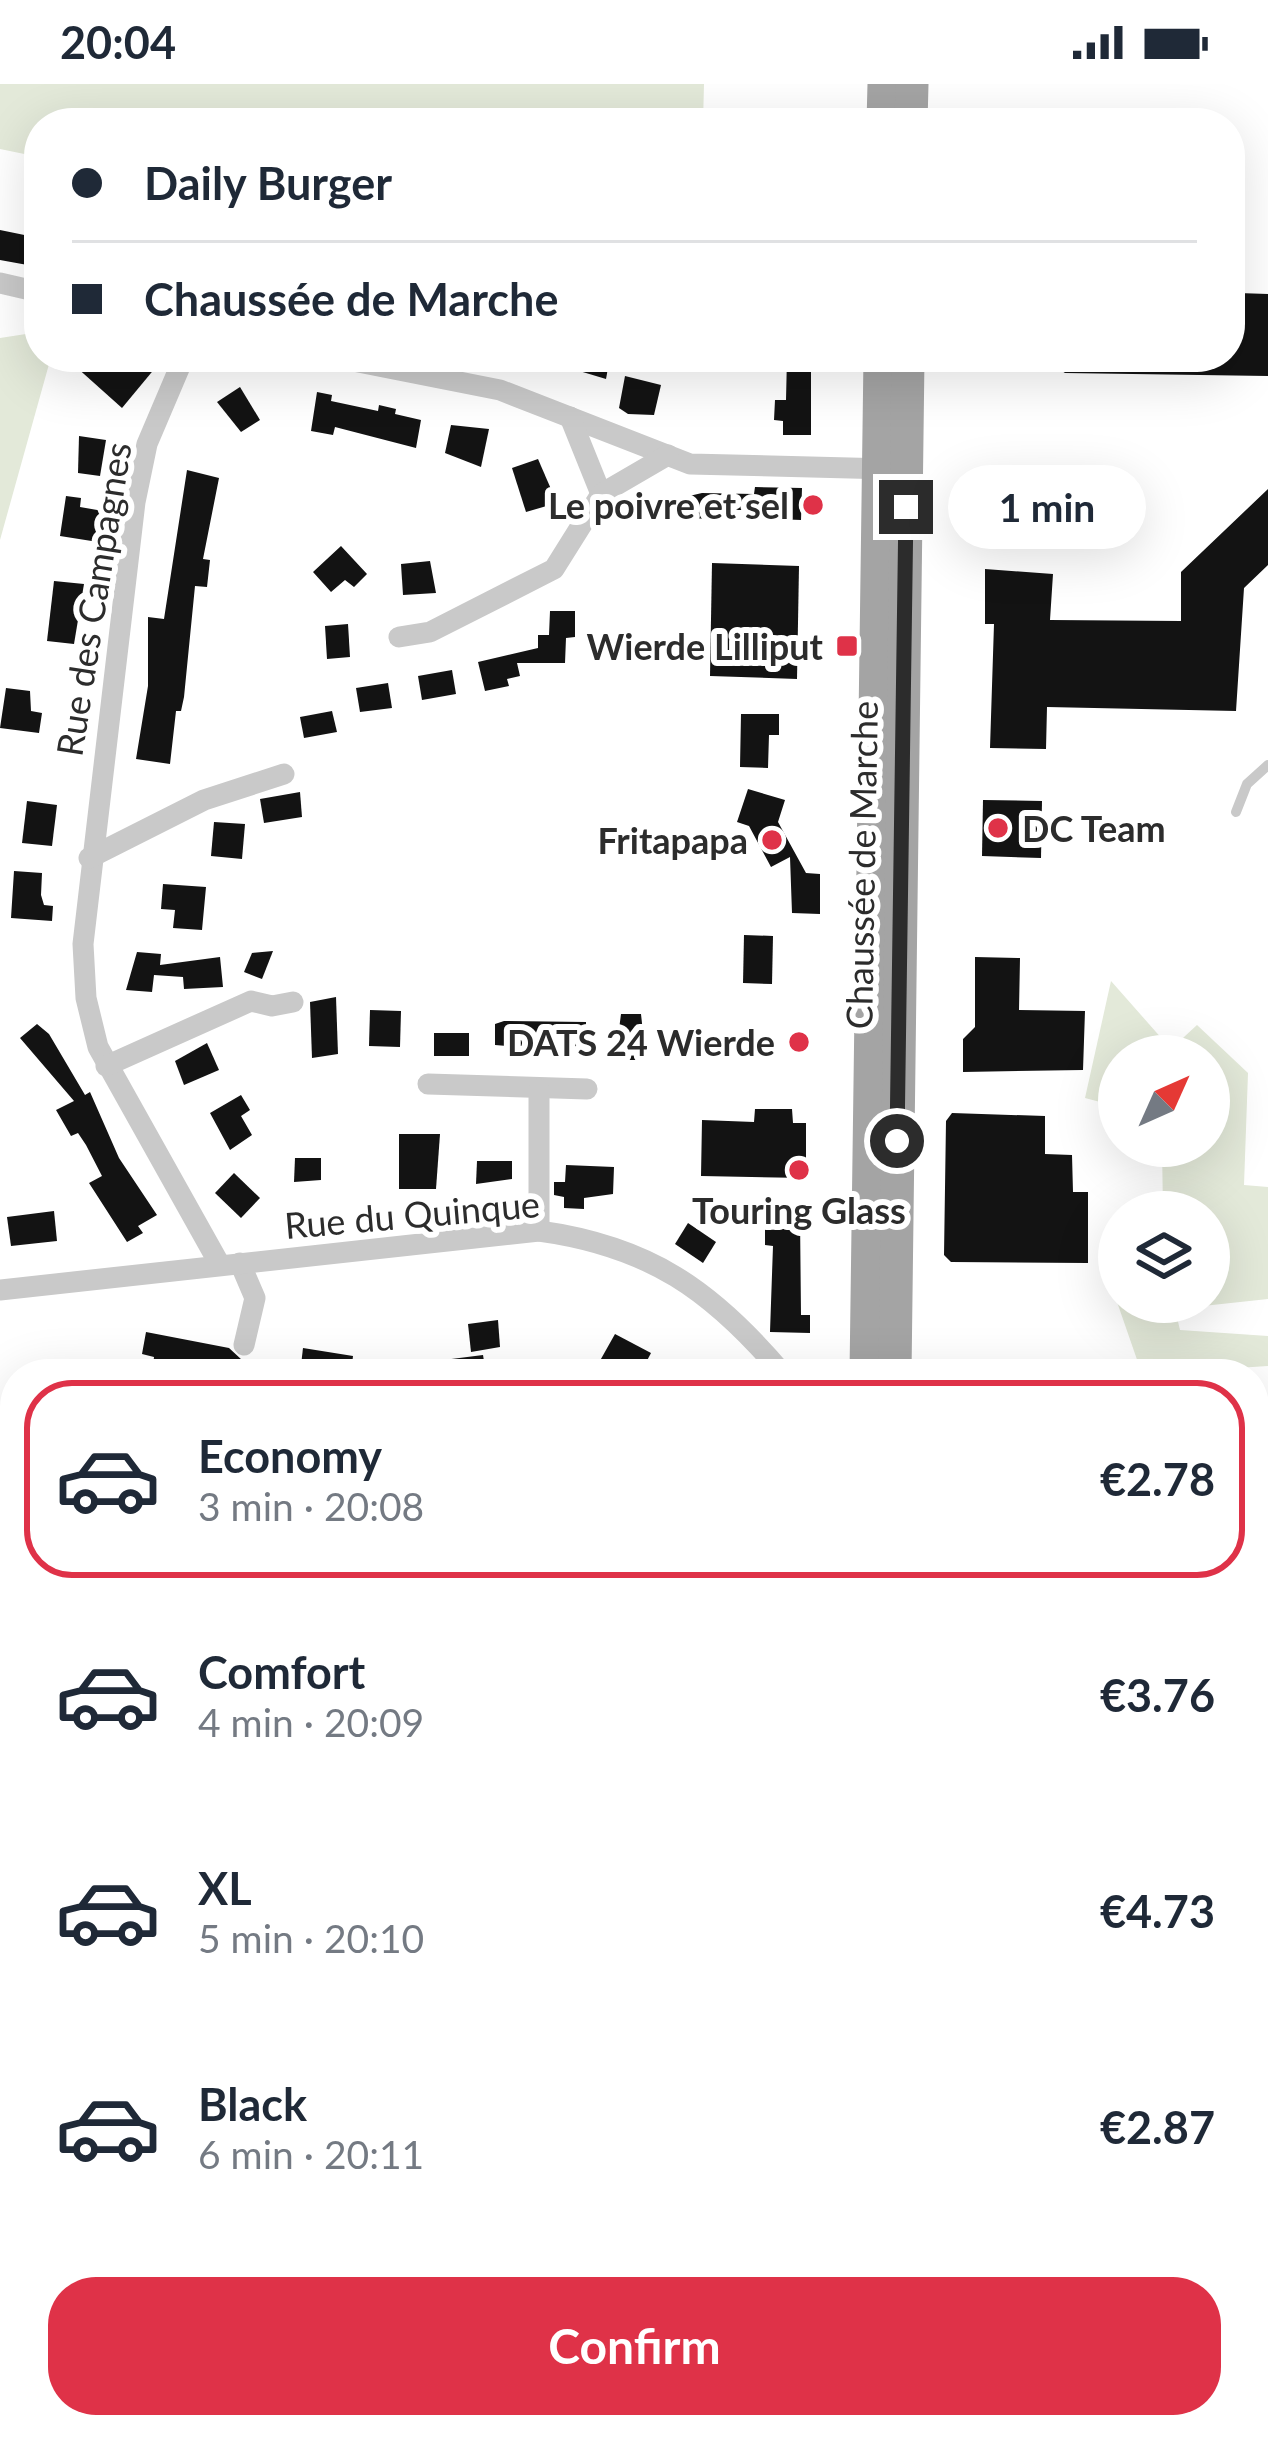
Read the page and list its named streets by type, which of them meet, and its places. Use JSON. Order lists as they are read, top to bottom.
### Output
{
  "streets": {
    "main road": ["Chaussée de Marche"],
    "street": ["Rue des Campagnes", "Rue du Quinque"]
  },
  "crossings": [
    ["Rue des Campagnes", "Rue du Quinque"]
  ],
  "places": {
    "other": [
      "Le poivre et sel",
      "DC Team",
      "Fritapapa",
      "DATS 24 Wierde",
      "Touring Glass"
    ],
    "transit": ["Wierde Lilliput"]
  },
  "north": "top right",
  "page": {
    "status": "20:04",
    "banner": ["Daily Burger", "Chaussée de Marche"],
    "bubble": "1 min",
    "list": [
      {
        "name": "Economy",
        "note": "3 min · 20:08",
        "value": "€2.78"
      },
      {
        "name": "Comfort",
        "note": "4 min · 20:09",
        "value": "€3.76"
      },
      {
        "name": "XL",
        "note": "5 min · 20:10",
        "value": "€4.73"
      },
      {
        "name": "Black",
        "note": "6 min · 20:11",
        "value": "€2.87"
      }
    ],
    "buttons": "Confirm"
  }
}
